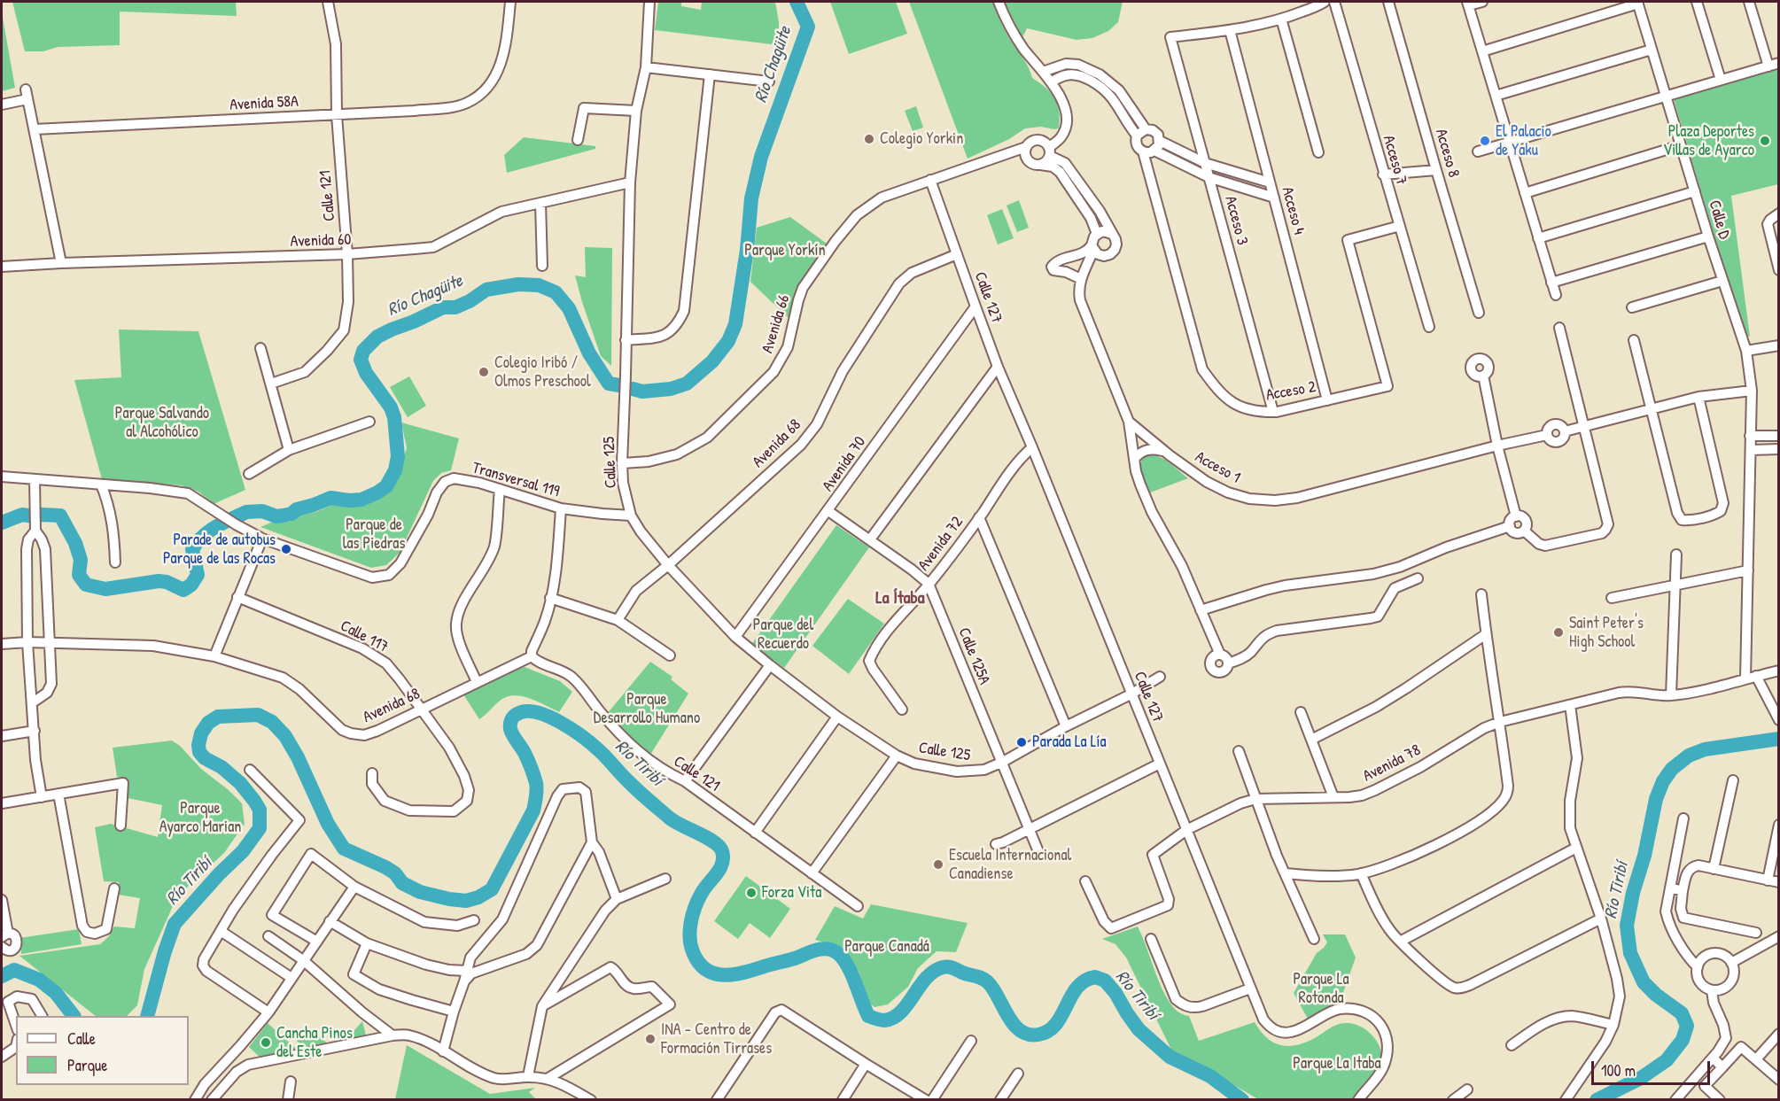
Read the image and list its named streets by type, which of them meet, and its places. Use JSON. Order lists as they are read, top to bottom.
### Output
{
  "streets": {
    "street": [
      "Avenida 58A",
      "Acceso 8",
      "Acceso 7",
      "Calle 121",
      "Acceso 4",
      "Calle D",
      "Acceso 3",
      "Avenida 60",
      "Calle 127",
      "Avenida 66",
      "Acceso 2",
      "Avenida 68",
      "Calle 125",
      "Avenida 70",
      "Acceso 1",
      "Transversal 119",
      "Avenida 72",
      "Calle 117",
      "Calle 125A",
      "Avenida 78"
    ]
  },
  "crossings": [
    ["Avenida 58A", "Calle 121"],
    ["Acceso 7", "Acceso 2"],
    ["Calle 121", "Avenida 60"],
    ["Calle 121", "Avenida 68"],
    ["Acceso 4", "Acceso 3"],
    ["Acceso 4", "Acceso 2"],
    ["Calle D", "Avenida 78"],
    ["Acceso 3", "Acceso 2"],
    ["Avenida 60", "Calle 125"],
    ["Calle 127", "Avenida 66"],
    ["Calle 127", "Avenida 68"],
    ["Calle 127", "Calle 125"],
    ["Calle 127", "Avenida 70"],
    ["Calle 127", "Avenida 72"],
    ["Calle 127", "Avenida 78"],
    ["Avenida 66", "Calle 125"],
    ["Avenida 68", "Calle 125"],
    ["Avenida 68", "Calle 117"],
    ["Calle 125", "Avenida 70"],
    ["Calle 125", "Transversal 119"],
    ["Calle 125", "Calle 125A"],
    ["Avenida 72", "Calle 125A"]
  ],
  "districts": ["La Ítaba"],
  "water": ["Río Chagüite", "Río Tiribí"],
  "parks": [
    "Parque Yorkín",
    "Parque Salvando al Alcohólico",
    "Parque de las Piedras",
    "Parque del Recuerdo",
    "Parque Desarrollo Humano",
    "Parque Ayarco Marian",
    "Parque Canadá",
    "Parque La Rotonda",
    "Parque La Itaba"
  ],
  "places": [
    "Colegio Yorkin",
    "El Palacio de Yaku",
    "Plaza Deportes Villas de Ayarco",
    "Colegio Iribó / Olmos Preschool",
    "Parade de autobus Parque de las Rocas",
    "Saint Peter's High School",
    "Parada La Lía",
    "Escuela Internacional Canadiense",
    "Forza Vita",
    "INA - Centro de Formación Tirrases",
    "Cancha Pinos del Este"
  ],
  "legend": ["Calle", "Parque"],
  "scale_bar": "100 m"
}
